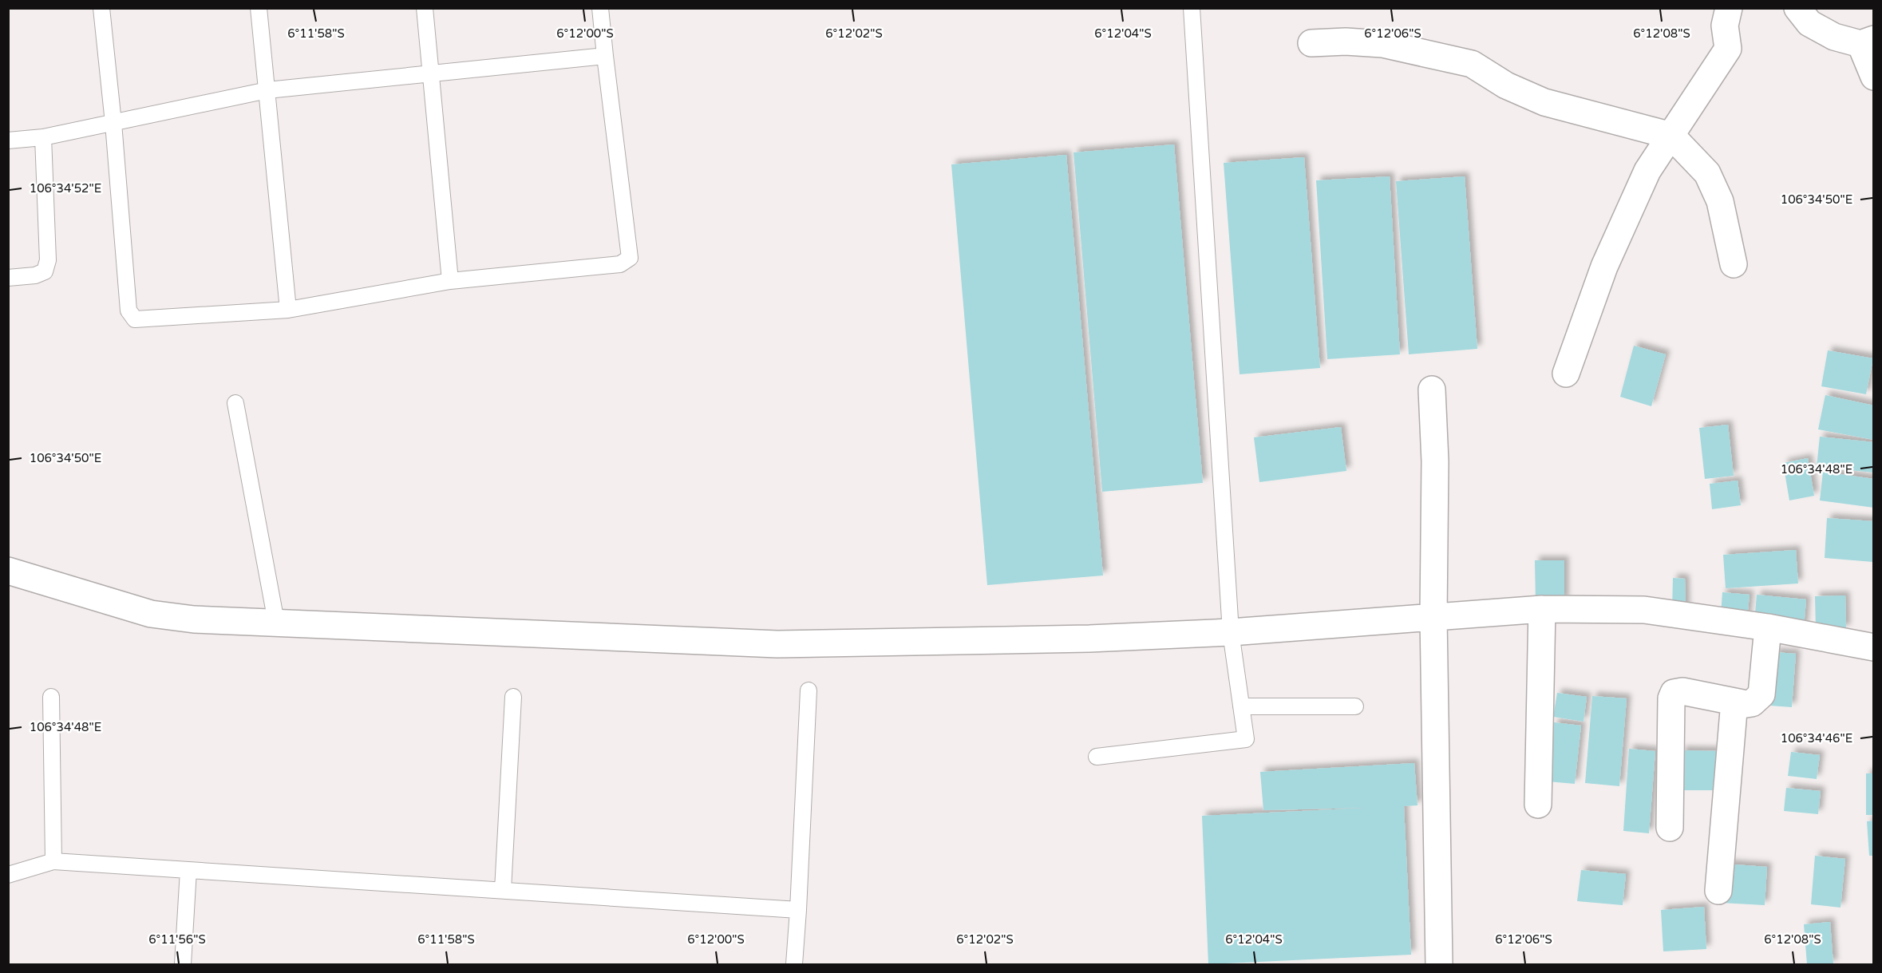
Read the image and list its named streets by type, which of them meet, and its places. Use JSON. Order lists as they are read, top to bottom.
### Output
{
  "coordinates": [
    "6°11'58\"S",
    "6°12'00\"S",
    "6°12'02\"S",
    "6°12'04\"S",
    "6°12'06\"S",
    "6°12'08\"S",
    "106°34'52\"E",
    "106°34'50\"E",
    "106°34'48\"E",
    "106°34'46\"E",
    "6°11'56\"S"
  ]
}
